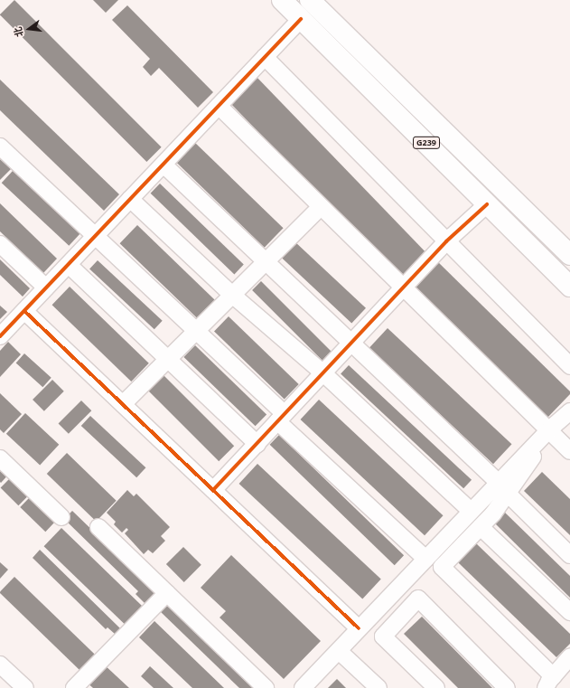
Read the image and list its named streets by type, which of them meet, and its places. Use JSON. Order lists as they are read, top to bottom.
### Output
{
  "streets": {
    "highway": ["G239"]
  },
  "north": "left"
}
